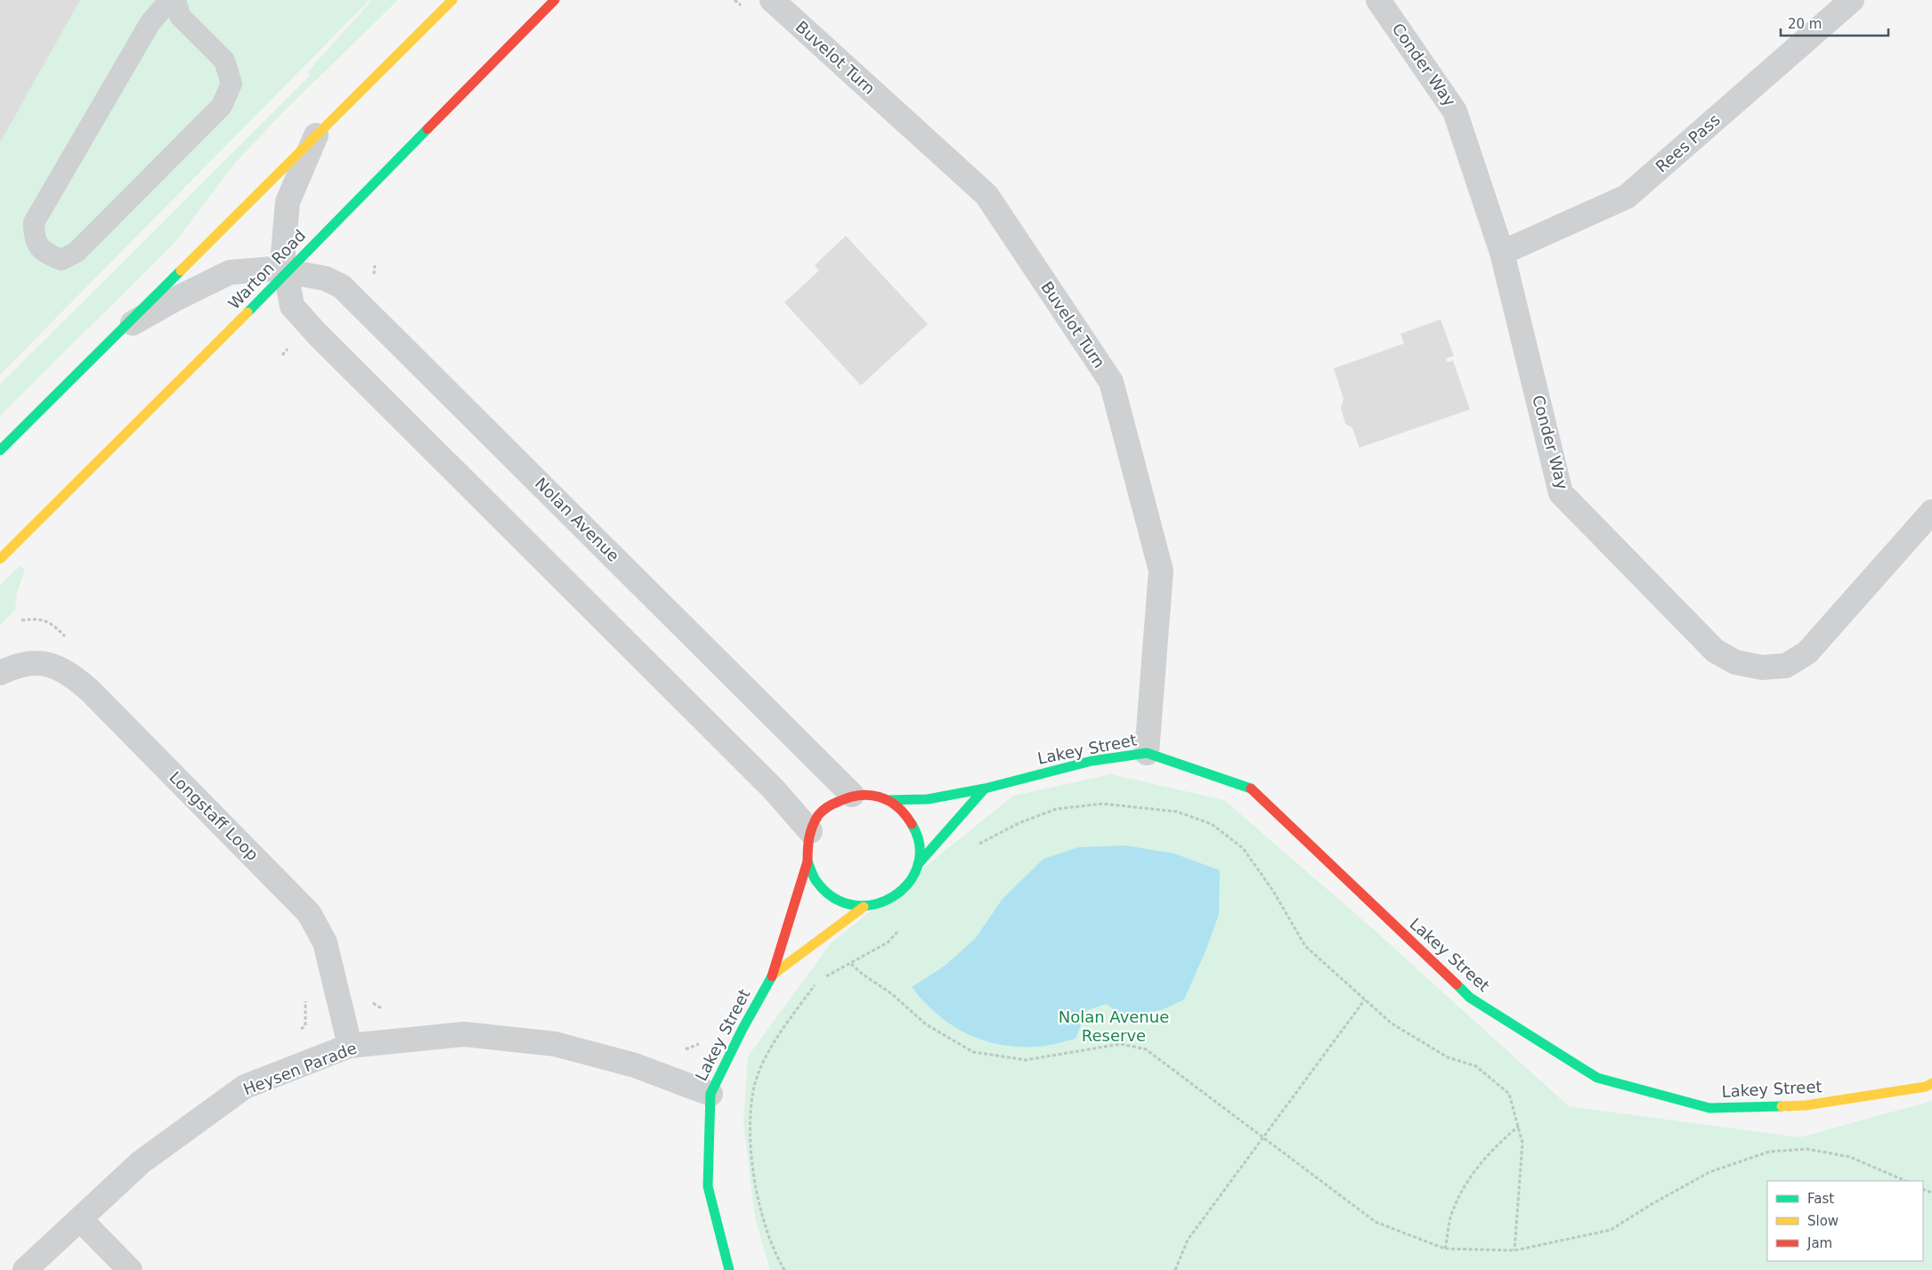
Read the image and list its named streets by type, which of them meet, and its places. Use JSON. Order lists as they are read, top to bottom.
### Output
{
  "streets": {
    "street": [
      "Buvelot Turn",
      "Conder Way",
      "Rees Pass",
      "Warton Road",
      "Nolan Avenue",
      "Lakey Street",
      "Longstaff Loop",
      "Heysen Parade"
    ]
  },
  "crossings": [
    ["Buvelot Turn", "Lakey Street"],
    ["Conder Way", "Rees Pass"],
    ["Warton Road", "Nolan Avenue"],
    ["Nolan Avenue", "Lakey Street"],
    ["Lakey Street", "Heysen Parade"],
    ["Longstaff Loop", "Heysen Parade"]
  ],
  "parks": ["Nolan Avenue Reserve"],
  "legend": ["Fast", "Slow", "Jam"],
  "scale_bar": "20 m"
}
